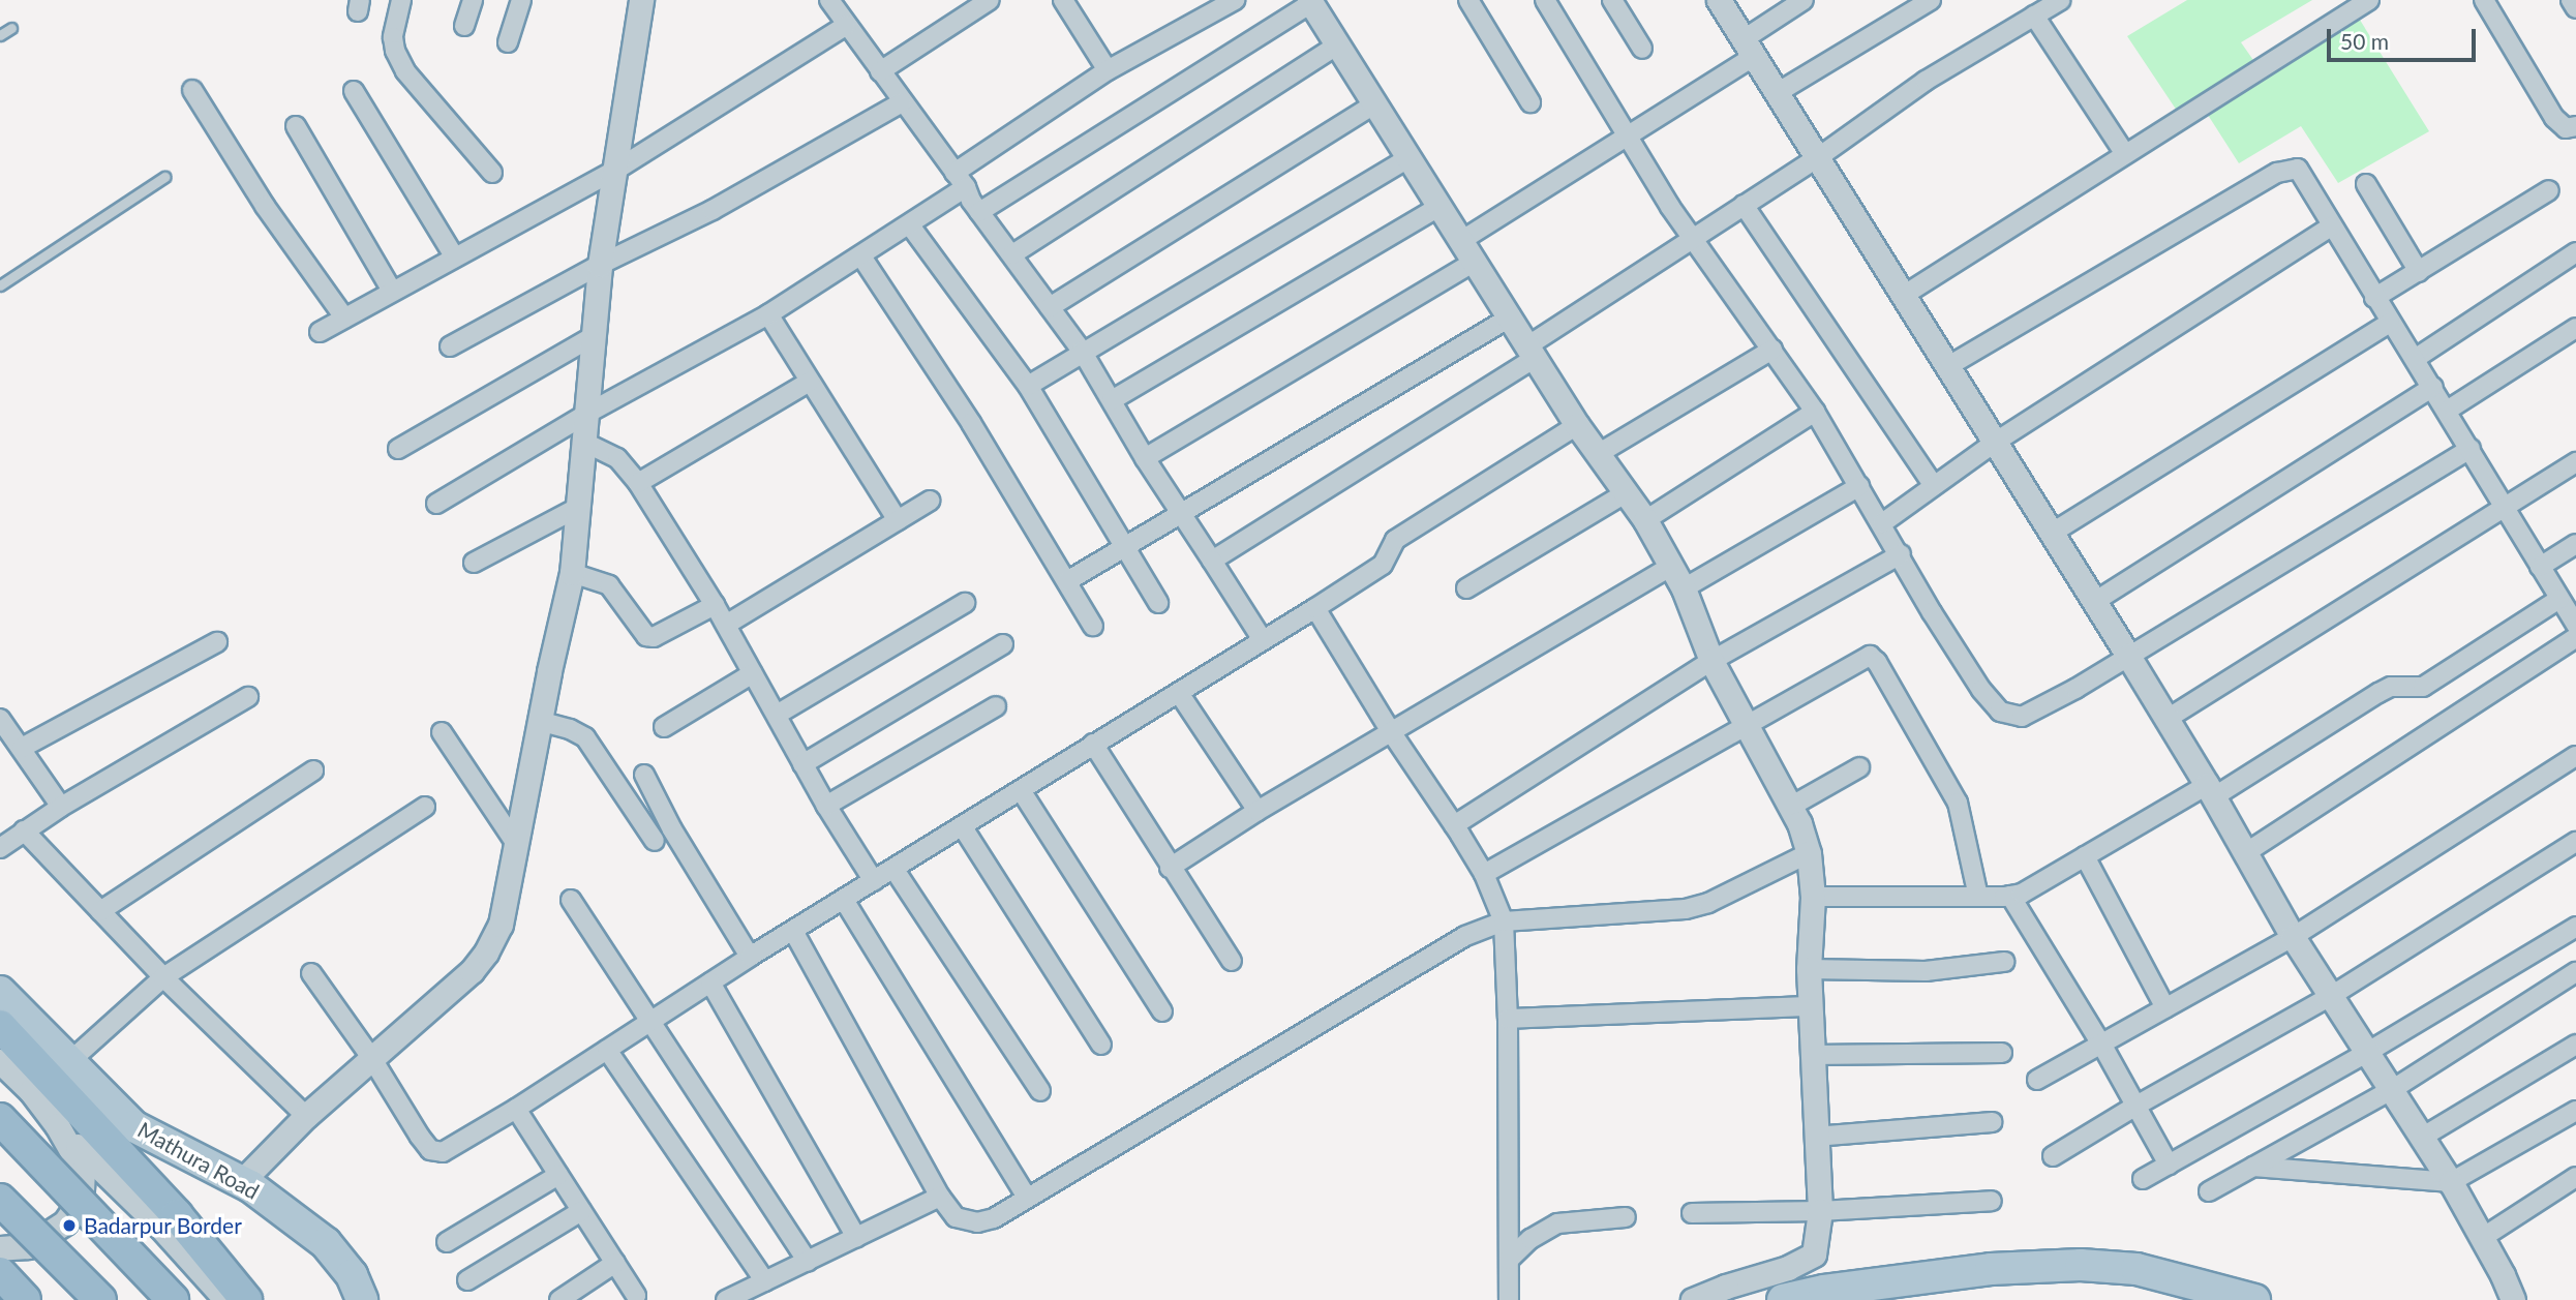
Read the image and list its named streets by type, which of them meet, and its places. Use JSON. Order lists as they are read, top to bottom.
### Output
{
  "streets": {
    "main road": ["Mathura Road"]
  },
  "places": ["Badarpur Border"],
  "scale_bar": "50 m"
}
